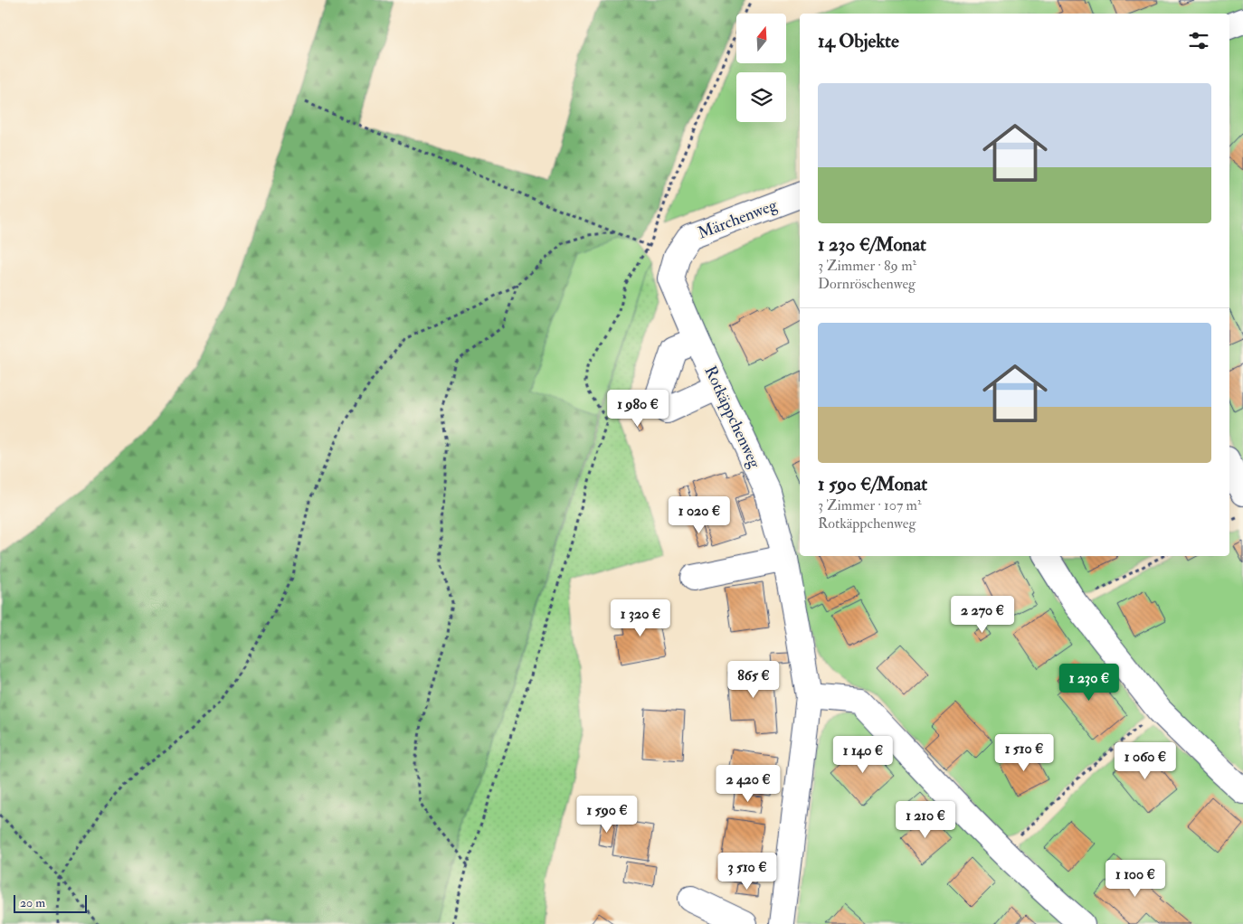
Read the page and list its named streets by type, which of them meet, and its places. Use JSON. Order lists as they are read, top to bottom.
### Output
{
  "streets": {
    "street": ["Märchenweg", "Rotkäppchenweg"]
  },
  "crossings": [
    ["Märchenweg", "Rotkäppchenweg"]
  ],
  "scale_bar": "20 m",
  "north": "top",
  "page": {
    "heading": "14 Objekte",
    "list": [
      {
        "name": "1 230 €/Monat",
        "note": "3 Zimmer · 89 m² · Dornröschenweg"
      },
      {
        "name": "1 590 €/Monat",
        "note": "3 Zimmer · 107 m² · Rotkäppchenweg"
      }
    ],
    "price": [
      "1 980 €",
      "1 020 €",
      "2 270 €",
      "1 320 €",
      "865 €",
      "1 230 €",
      "1 510 €",
      "1 140 €",
      "1 060 €",
      "2 420 €",
      "1 590 €",
      "1 210 €",
      "3 510 €",
      "1 100 €"
    ],
    "scale": "20 m"
  }
}
